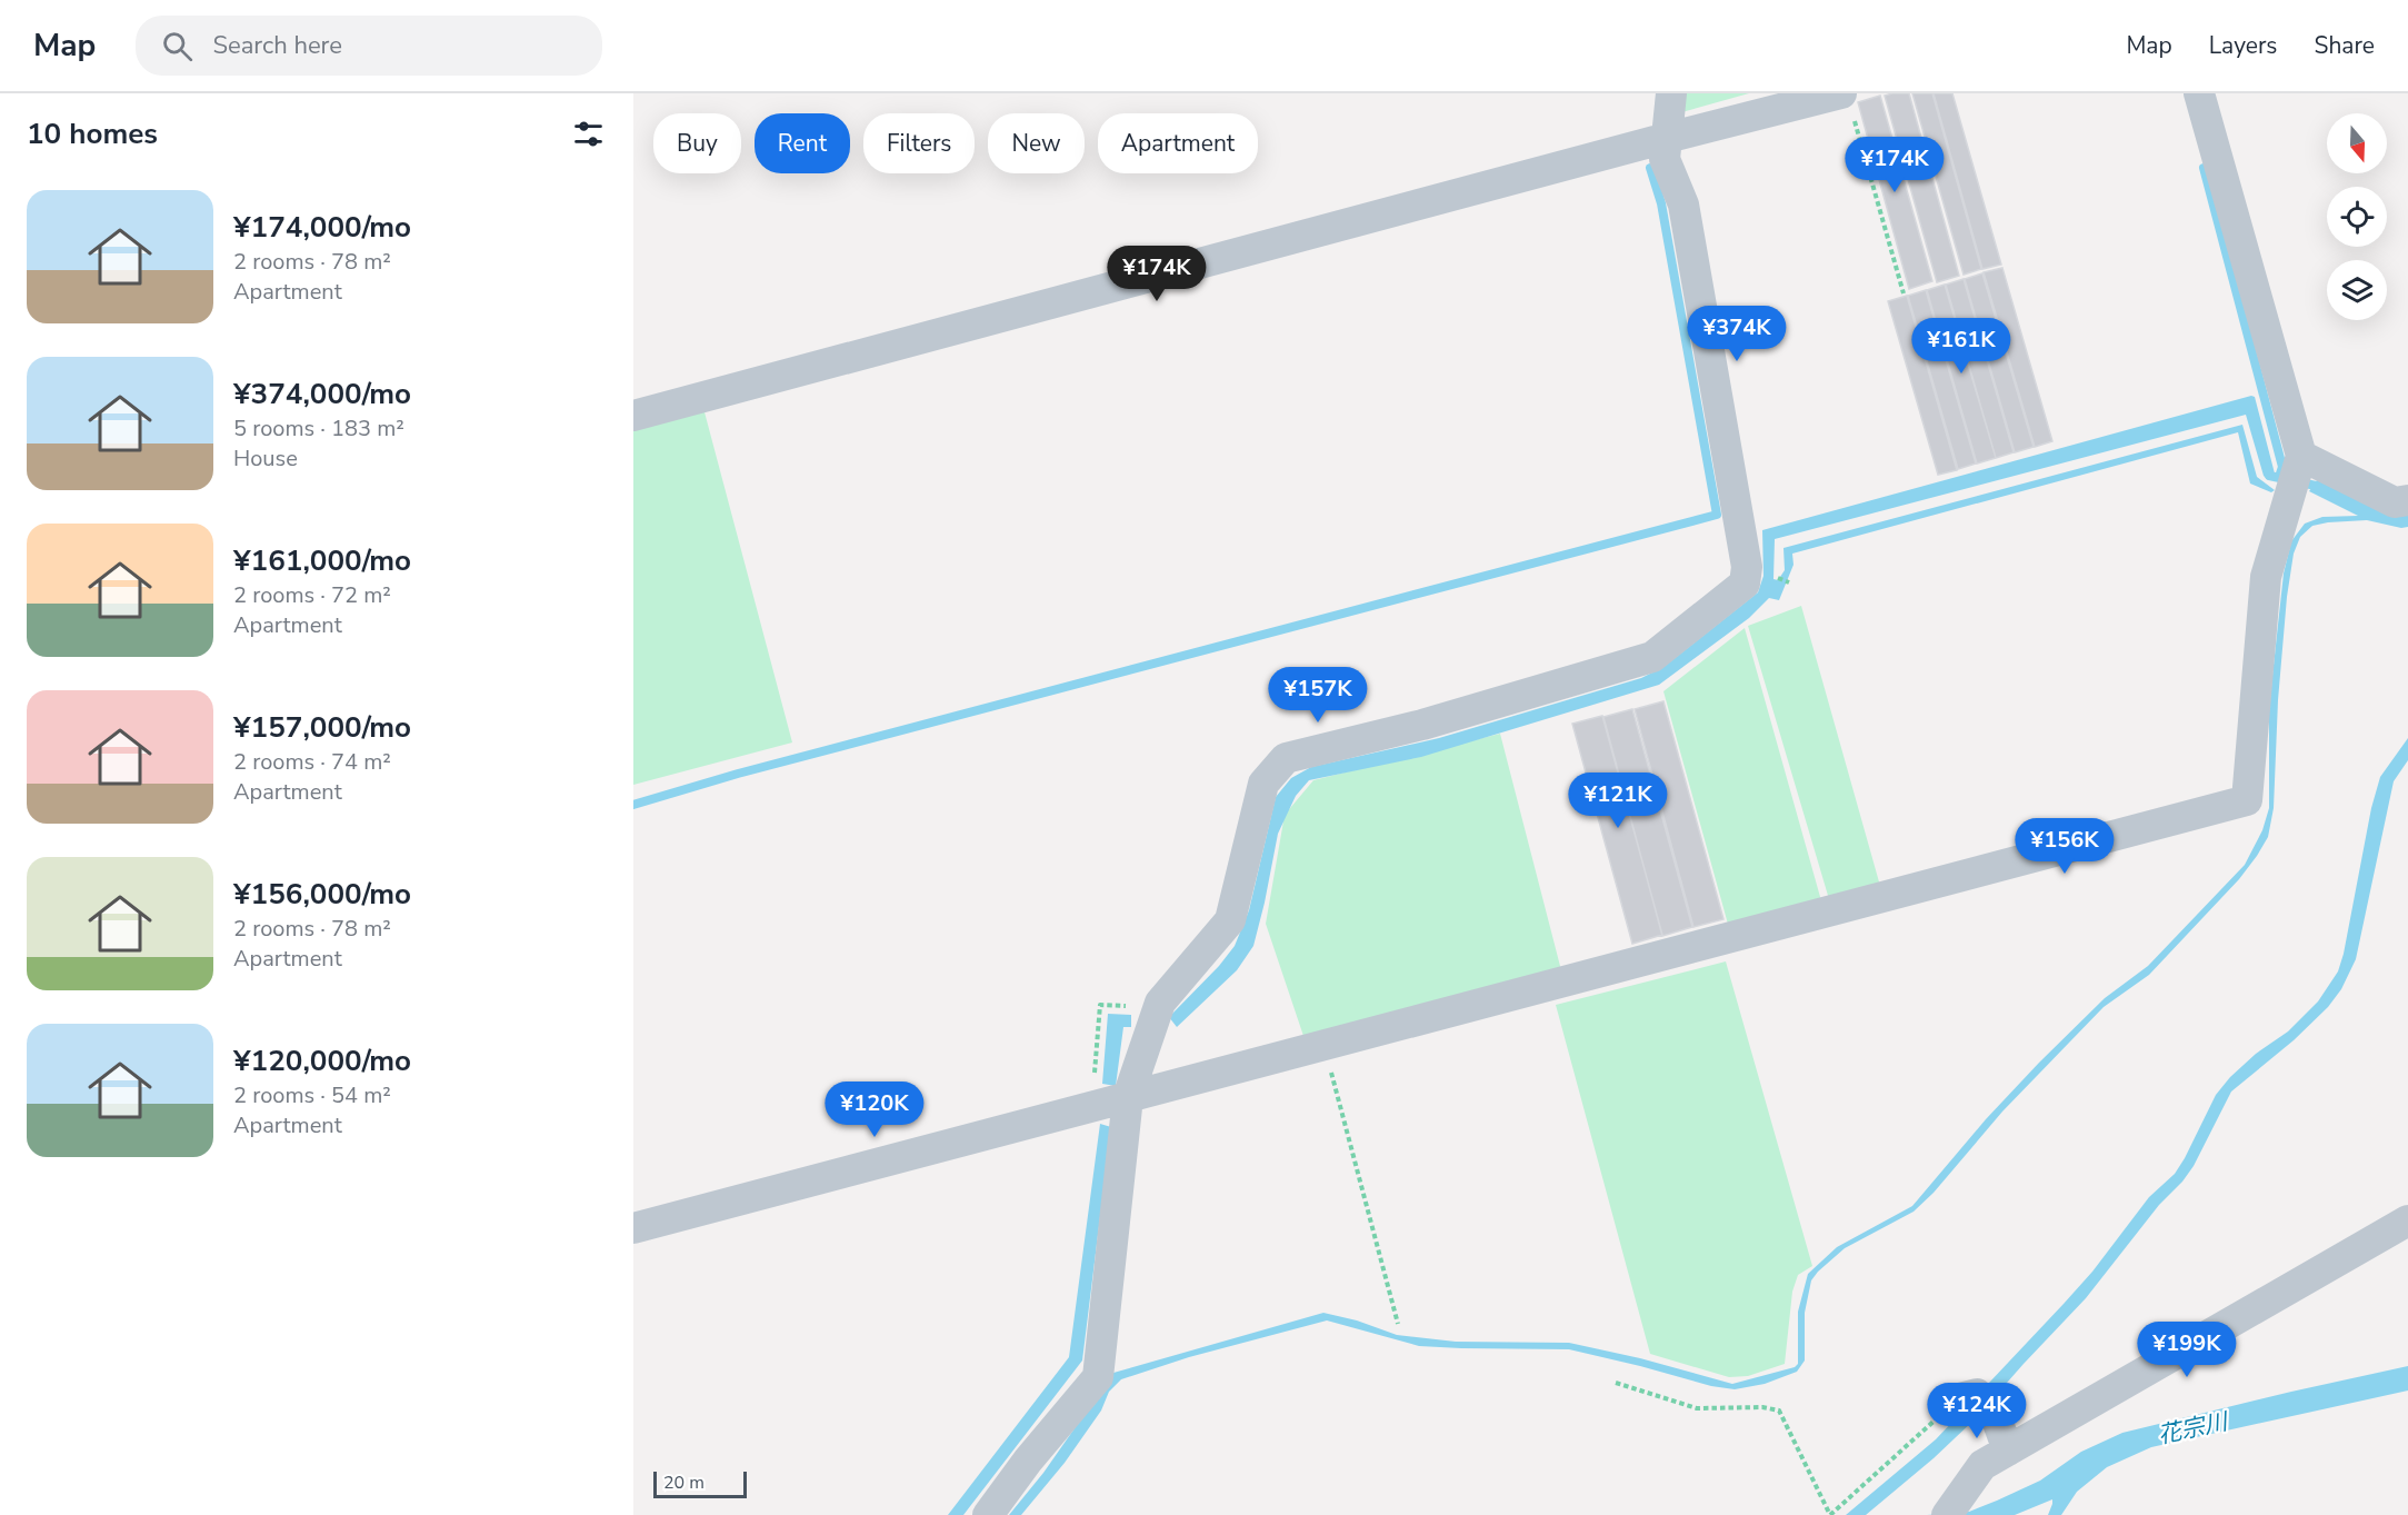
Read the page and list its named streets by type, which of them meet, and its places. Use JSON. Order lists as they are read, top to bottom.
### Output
{
  "water": ["花宗川"],
  "scale_bar": "20 m",
  "north": "bottom",
  "page": {
    "header": "Map",
    "search": "Search here",
    "nav": ["Map", "Layers", "Share"],
    "heading": "10 homes",
    "chip": [
      "Buy",
      "Rent",
      "Filters",
      "New",
      "Apartment"
    ],
    "price": [
      "¥174K",
      "¥174K",
      "¥374K",
      "¥161K",
      "¥157K",
      "¥121K",
      "¥156K",
      "¥120K",
      "¥199K",
      "¥124K"
    ],
    "list": [
      {
        "name": "¥174,000/mo",
        "note": "2 rooms · 78 m² · Apartment"
      },
      {
        "name": "¥374,000/mo",
        "note": "5 rooms · 183 m² · House"
      },
      {
        "name": "¥161,000/mo",
        "note": "2 rooms · 72 m² · Apartment"
      },
      {
        "name": "¥157,000/mo",
        "note": "2 rooms · 74 m² · Apartment"
      },
      {
        "name": "¥156,000/mo",
        "note": "2 rooms · 78 m² · Apartment"
      },
      {
        "name": "¥120,000/mo",
        "note": "2 rooms · 54 m² · Apartment"
      }
    ],
    "scale": "20 m"
  }
}
